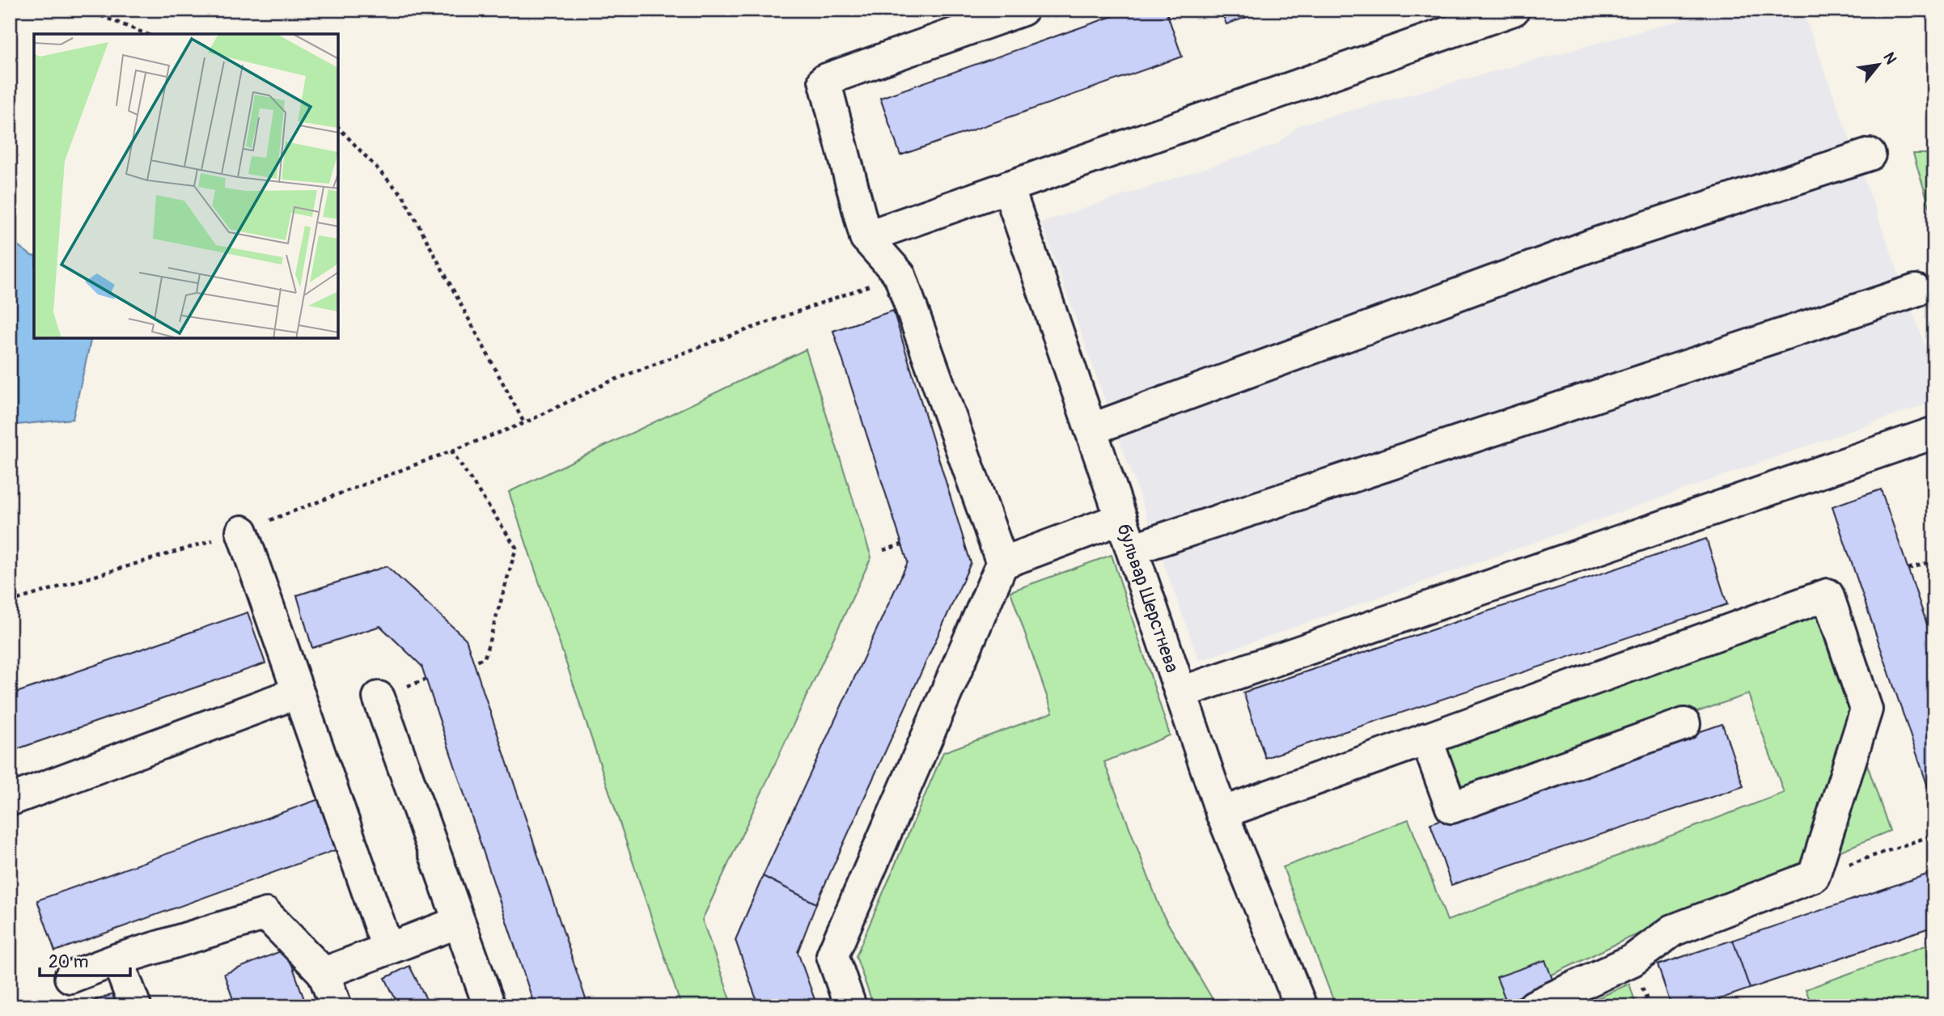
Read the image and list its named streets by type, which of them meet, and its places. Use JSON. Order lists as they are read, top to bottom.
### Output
{
  "streets": {
    "street": ["бульвар Шерстнева"]
  },
  "scale_bar": "20 m",
  "north": "top right"
}
